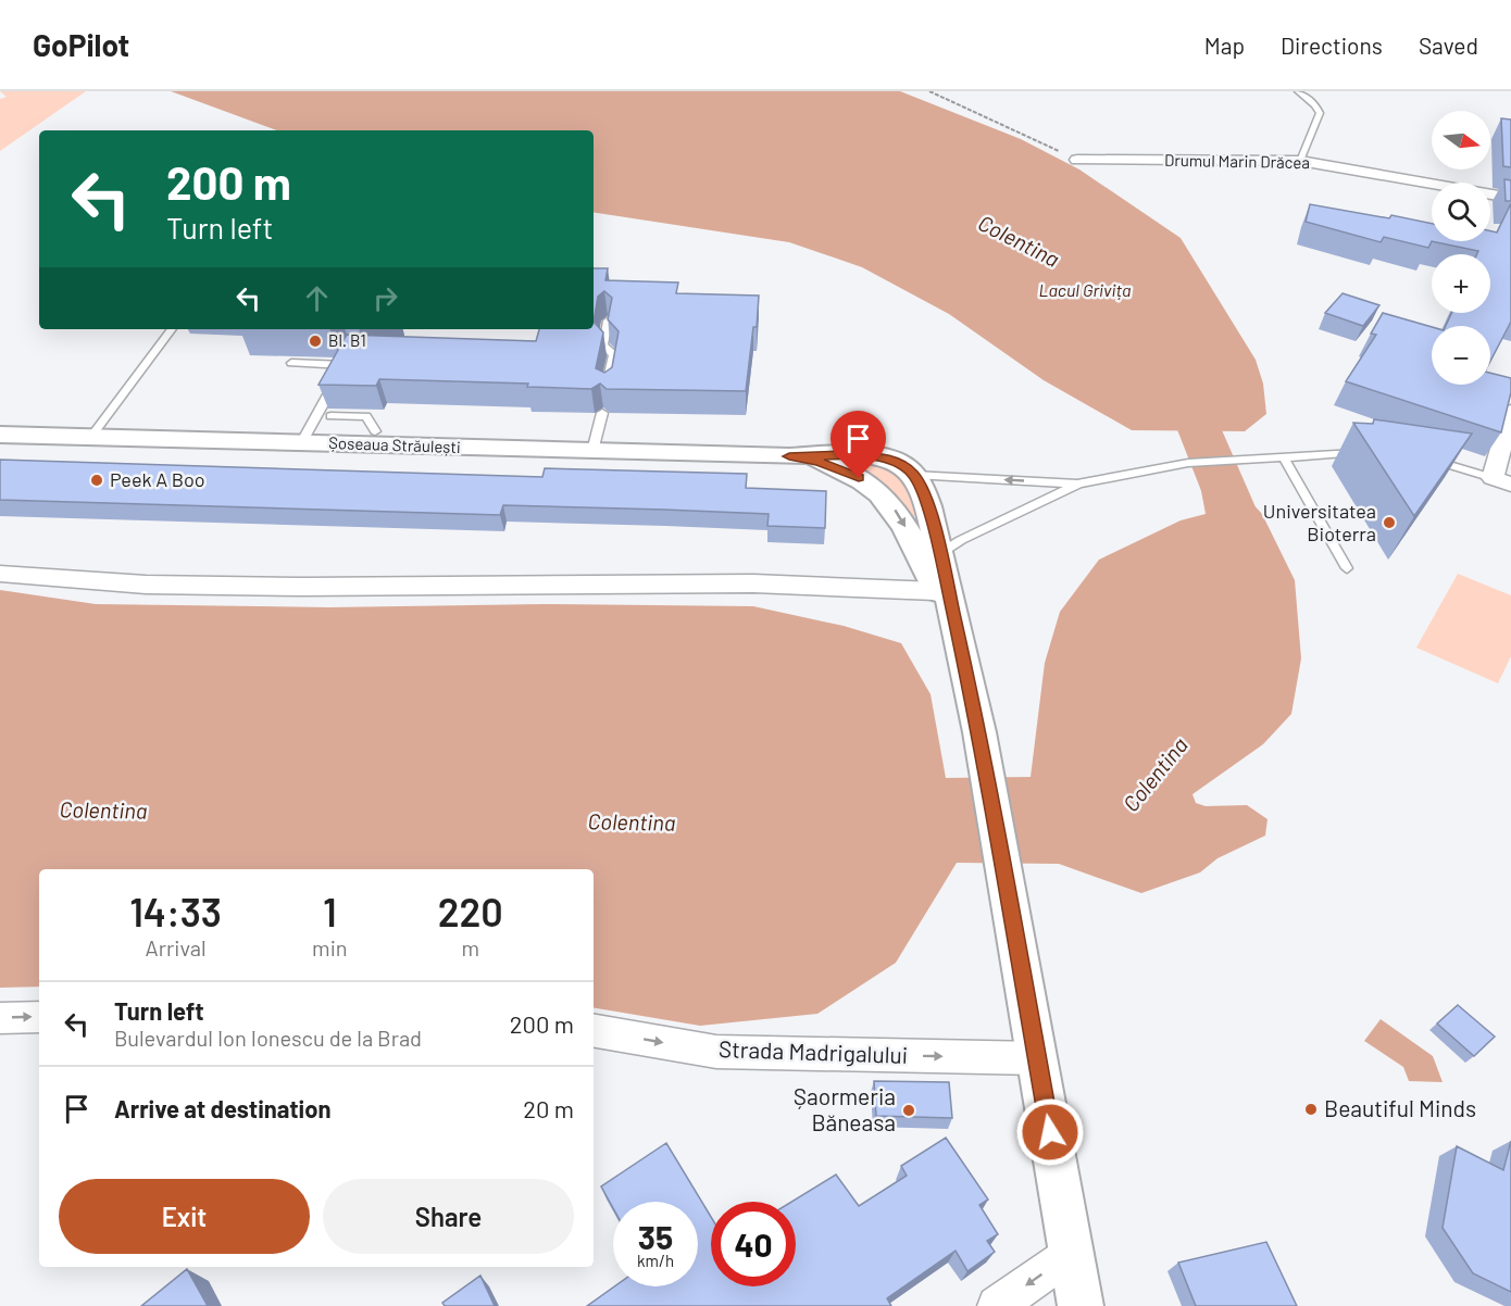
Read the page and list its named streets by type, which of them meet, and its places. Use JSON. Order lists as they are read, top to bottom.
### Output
{
  "streets": {
    "street": ["Drumul Marin Drăcea", "Șoseaua Străulești", "Strada Madrigalului"]
  },
  "one_way": ["Strada Madrigalului"],
  "water": ["Colentina", "Lacul Grivița"],
  "places": [
    "Bl. B1",
    "Peek A Boo",
    "Universitatea Bioterra",
    "Beautiful Minds",
    "Șaormeria Băneasa"
  ],
  "north": "right",
  "page": {
    "header": "GoPilot",
    "nav": ["Map", "Directions", "Saved"],
    "map_buttons": ["+", "−"],
    "turn": ["200 m", "Turn left"],
    "eta": [
      "14:33",
      "Arrival",
      "1",
      "min",
      "220",
      "m"
    ],
    "list": [
      {
        "name": "Turn left",
        "note": "Bulevardul Ion Ionescu de la Brad",
        "value": "200 m"
      },
      {
        "name": "Arrive at destination",
        "value": "20 m"
      }
    ],
    "buttons": ["Exit", "Share"],
    "speed": "35 km/h",
    "limit": "40"
  }
}
